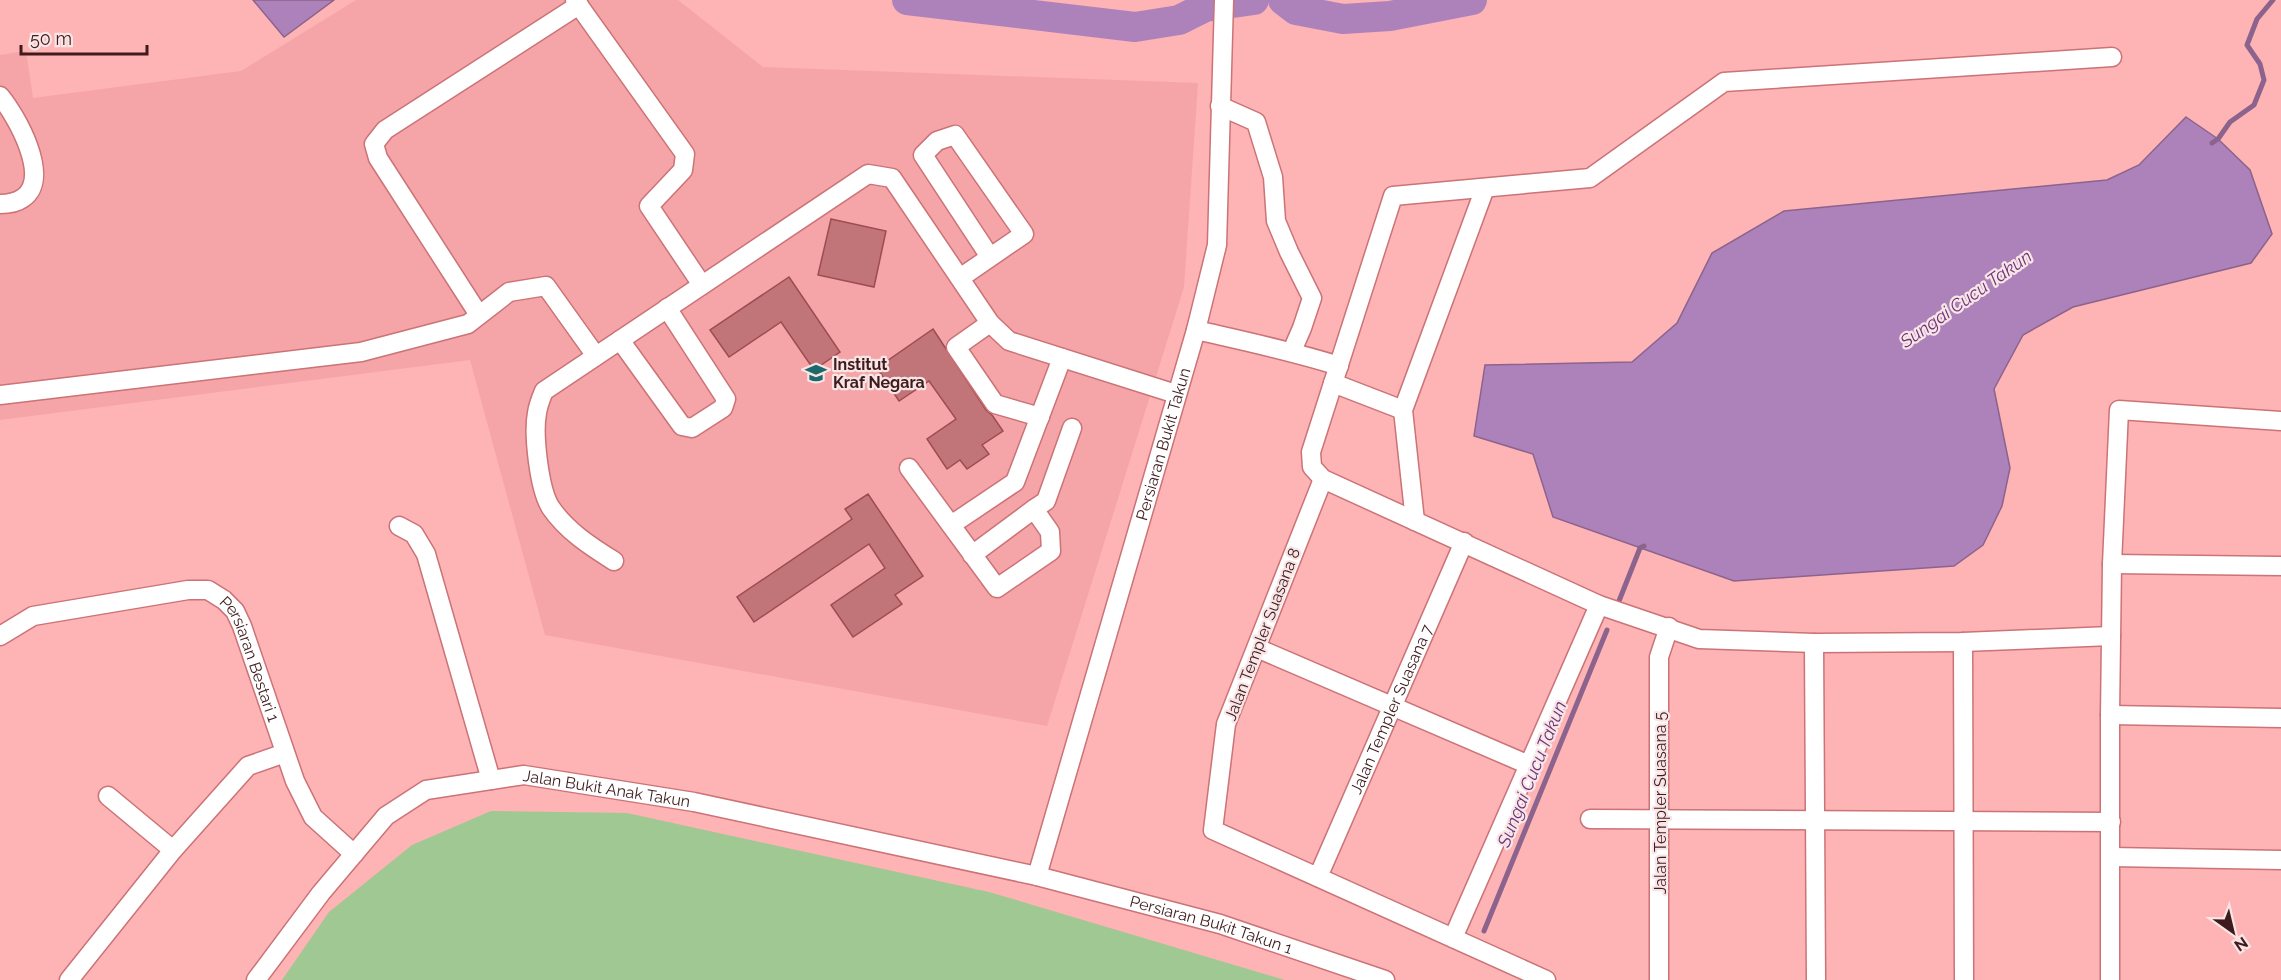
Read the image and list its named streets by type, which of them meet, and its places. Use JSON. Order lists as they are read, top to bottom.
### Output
{
  "streets": {
    "street": [
      "Persiaran Bukit Takun",
      "Jalan Templer Suasana 8",
      "Persiaran Bestari 1",
      "Jalan Templer Suasana 7",
      "Jalan Bukit Anak Takun",
      "Jalan Templer Suasana 5",
      "Persiaran Bukit Takun 1"
    ]
  },
  "crossings": [
    ["Persiaran Bukit Takun", "Jalan Bukit Anak Takun"],
    ["Persiaran Bukit Takun", "Persiaran Bukit Takun 1"],
    ["Jalan Templer Suasana 8", "Jalan Templer Suasana 7"],
    ["Persiaran Bestari 1", "Jalan Bukit Anak Takun"],
    ["Jalan Bukit Anak Takun", "Persiaran Bukit Takun 1"]
  ],
  "water": ["Sungai Cucu Takun"],
  "places": {
    "school or university": ["Institut Kraf Negara"]
  },
  "scale_bar": "50 m",
  "north": "bottom right"
}
